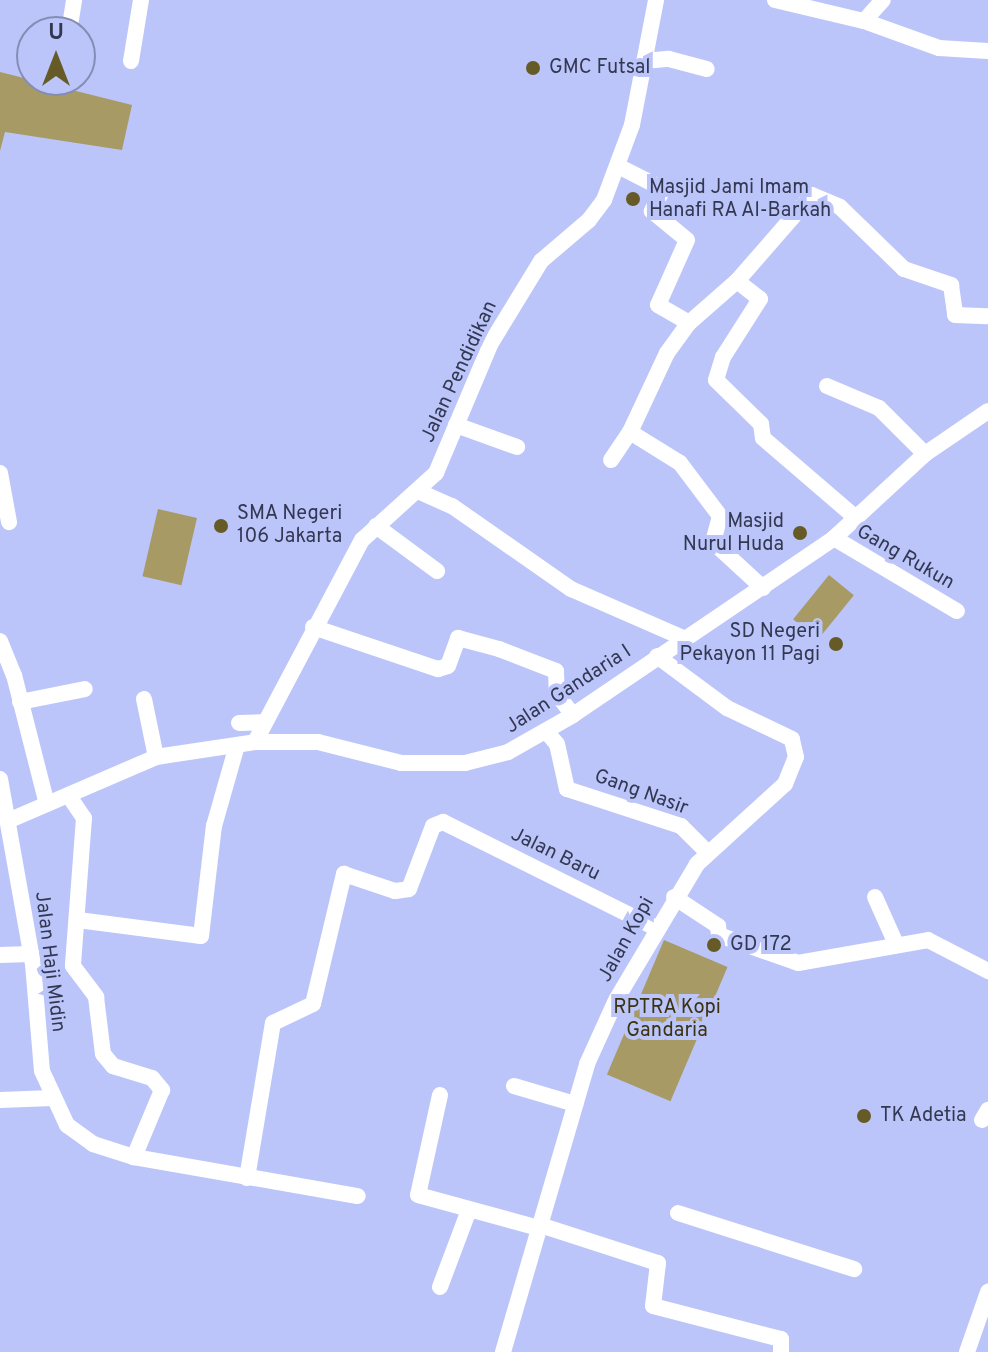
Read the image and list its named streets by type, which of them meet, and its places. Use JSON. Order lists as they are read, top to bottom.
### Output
{
  "streets": {
    "street": [
      "Jalan Pendidikan",
      "Gang Rukun",
      "Jalan Gandaria I",
      "Gang Nasir",
      "Jalan Baru",
      "Jalan Kopi",
      "Jalan Haji Midin"
    ]
  },
  "crossings": [
    ["Jalan Pendidikan", "Jalan Gandaria I"],
    ["Gang Rukun", "Jalan Gandaria I"],
    ["Jalan Gandaria I", "Gang Nasir"],
    ["Jalan Gandaria I", "Jalan Kopi"],
    ["Jalan Gandaria I", "Jalan Haji Midin"],
    ["Gang Nasir", "Jalan Kopi"],
    ["Jalan Baru", "Jalan Kopi"],
    ["Jalan Baru", "Jalan Haji Midin"]
  ],
  "parks": ["RPTRA Kopi Gandaria"],
  "places": [
    "GMC Futsal",
    "Masjid Jami Imam Hanafi RA Al-Barkah",
    "SMA Negeri 106 Jakarta",
    "Masjid Nurul Huda",
    "SD Negeri Pekayon 11 Pagi",
    "GD 172",
    "TK Adetia"
  ],
  "north": "top"
}
